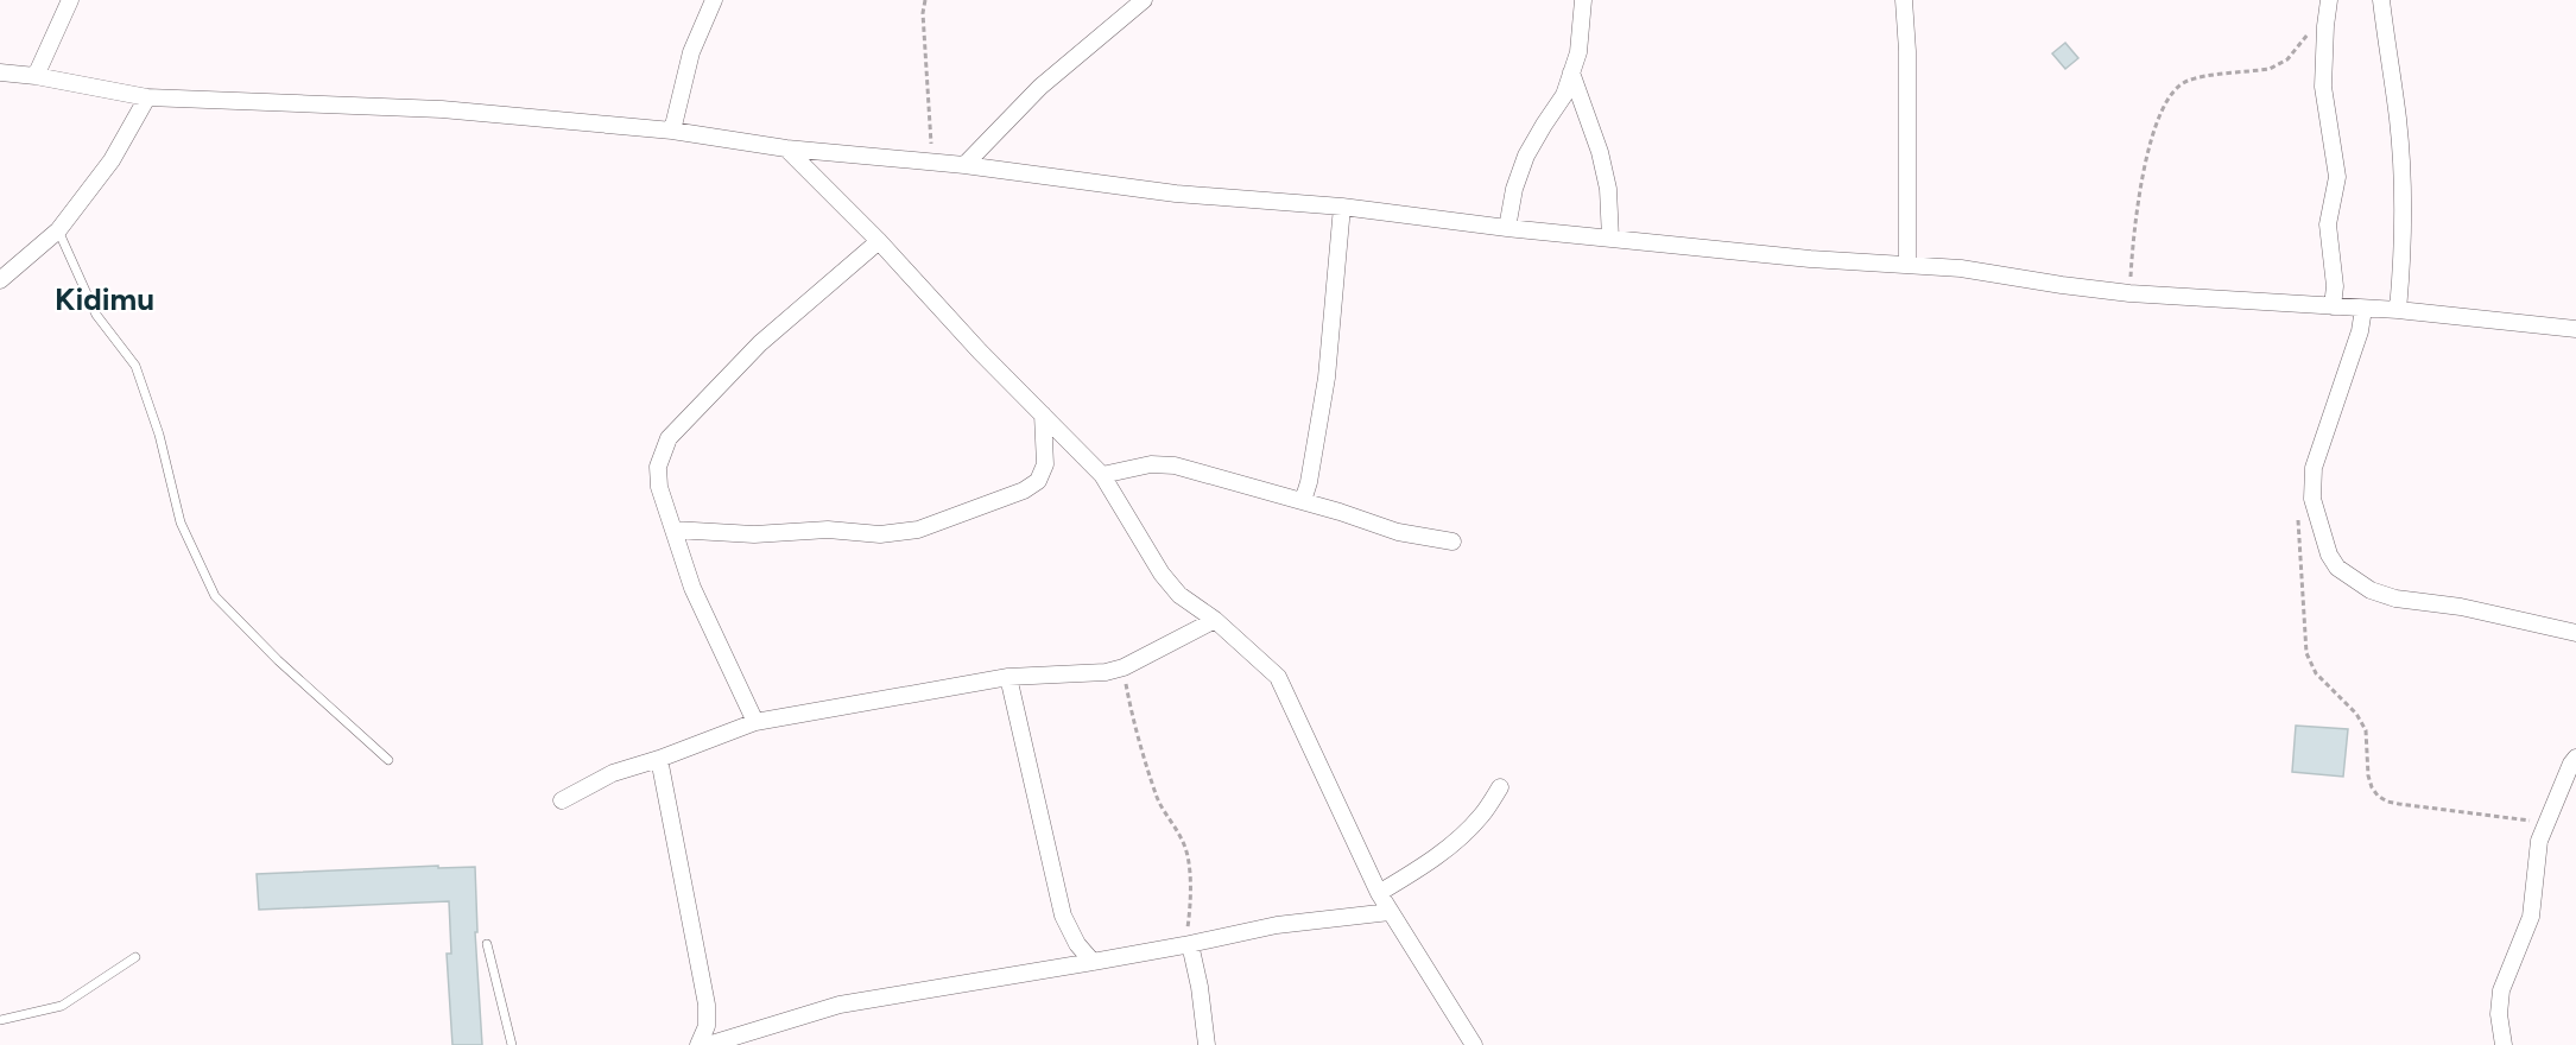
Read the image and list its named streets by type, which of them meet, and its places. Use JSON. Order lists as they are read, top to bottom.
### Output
{
  "districts": ["Kidimu"]
}
